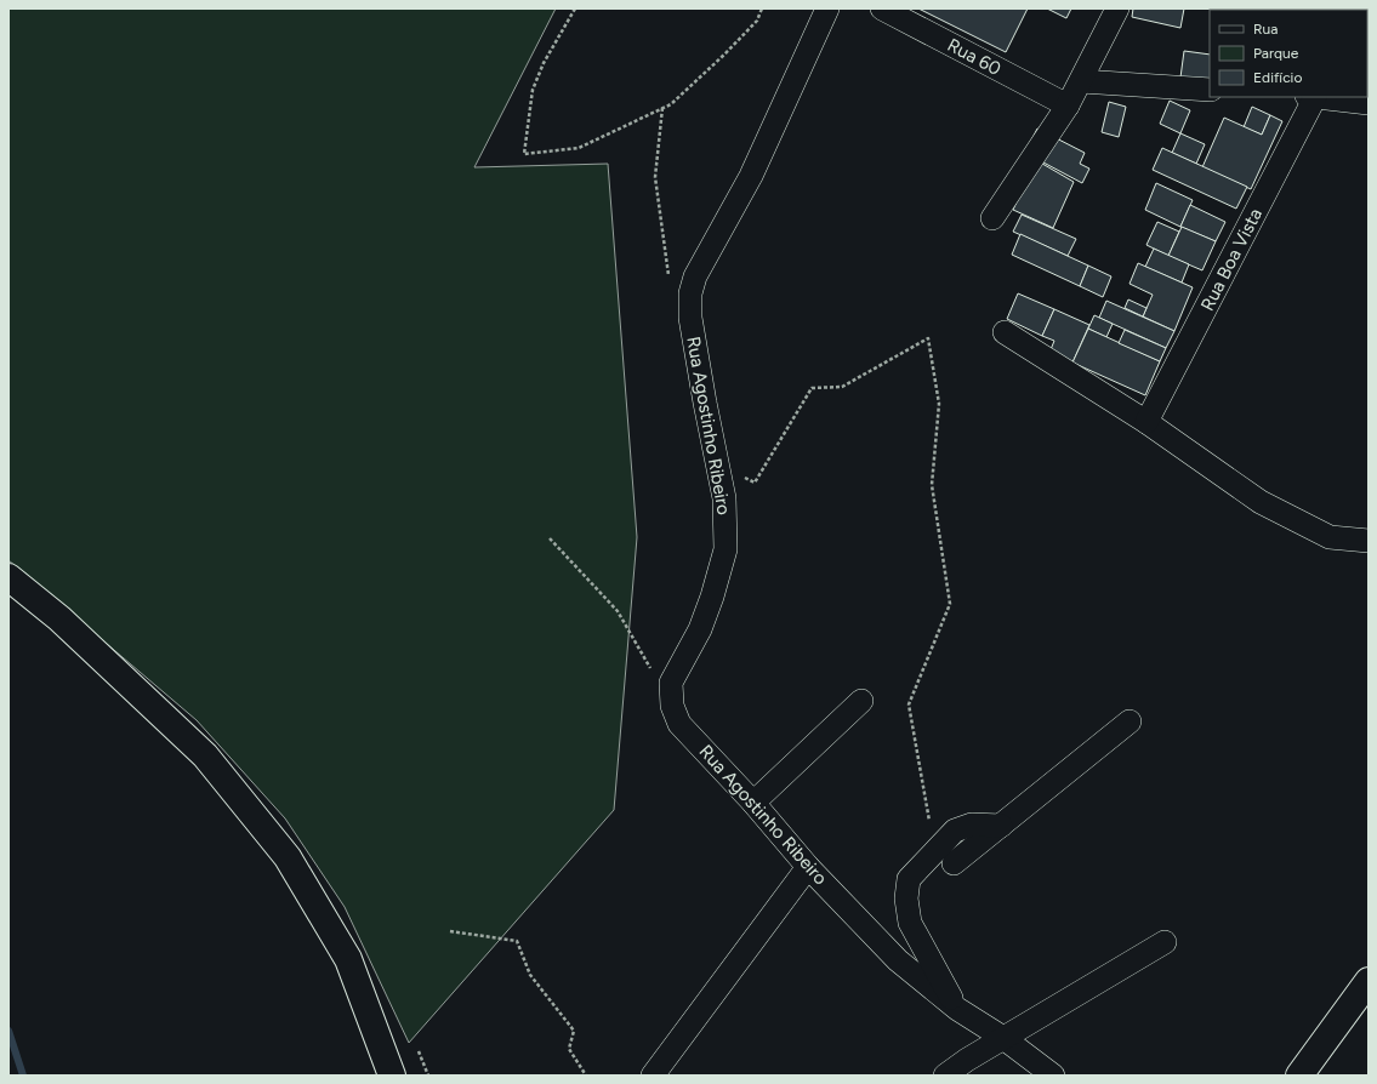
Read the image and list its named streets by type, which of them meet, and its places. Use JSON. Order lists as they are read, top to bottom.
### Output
{
  "streets": {
    "street": ["Rua 60", "Rua Boa Vista", "Rua Agostinho Ribeiro"]
  },
  "legend": ["Rua", "Parque", "Edifício"]
}
